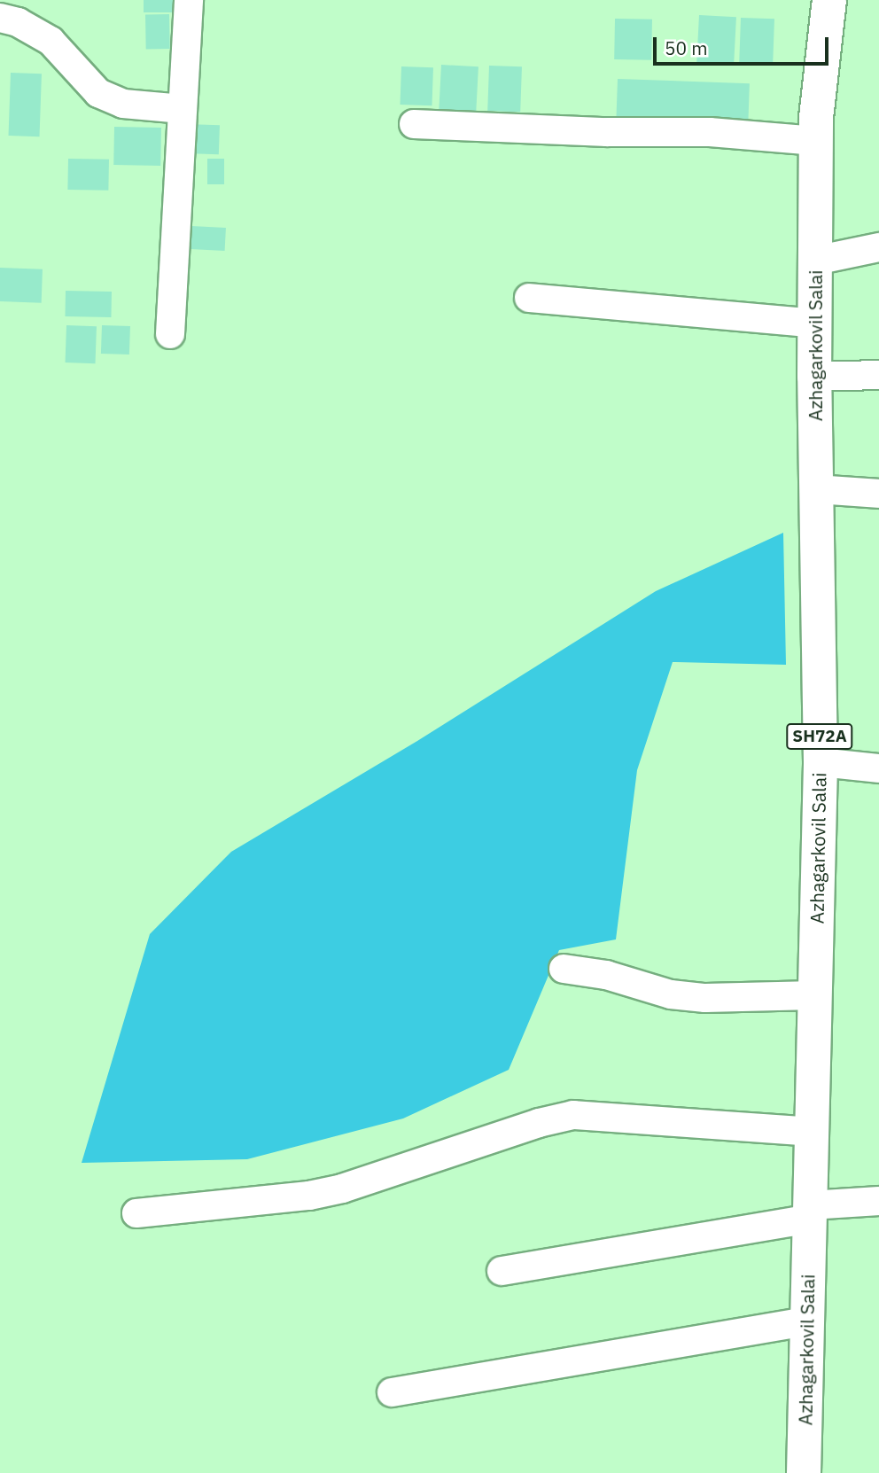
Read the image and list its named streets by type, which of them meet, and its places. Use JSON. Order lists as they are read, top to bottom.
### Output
{
  "streets": {
    "main road": ["Azhagarkovil Salai", "SH72A"]
  },
  "scale_bar": "50 m"
}
